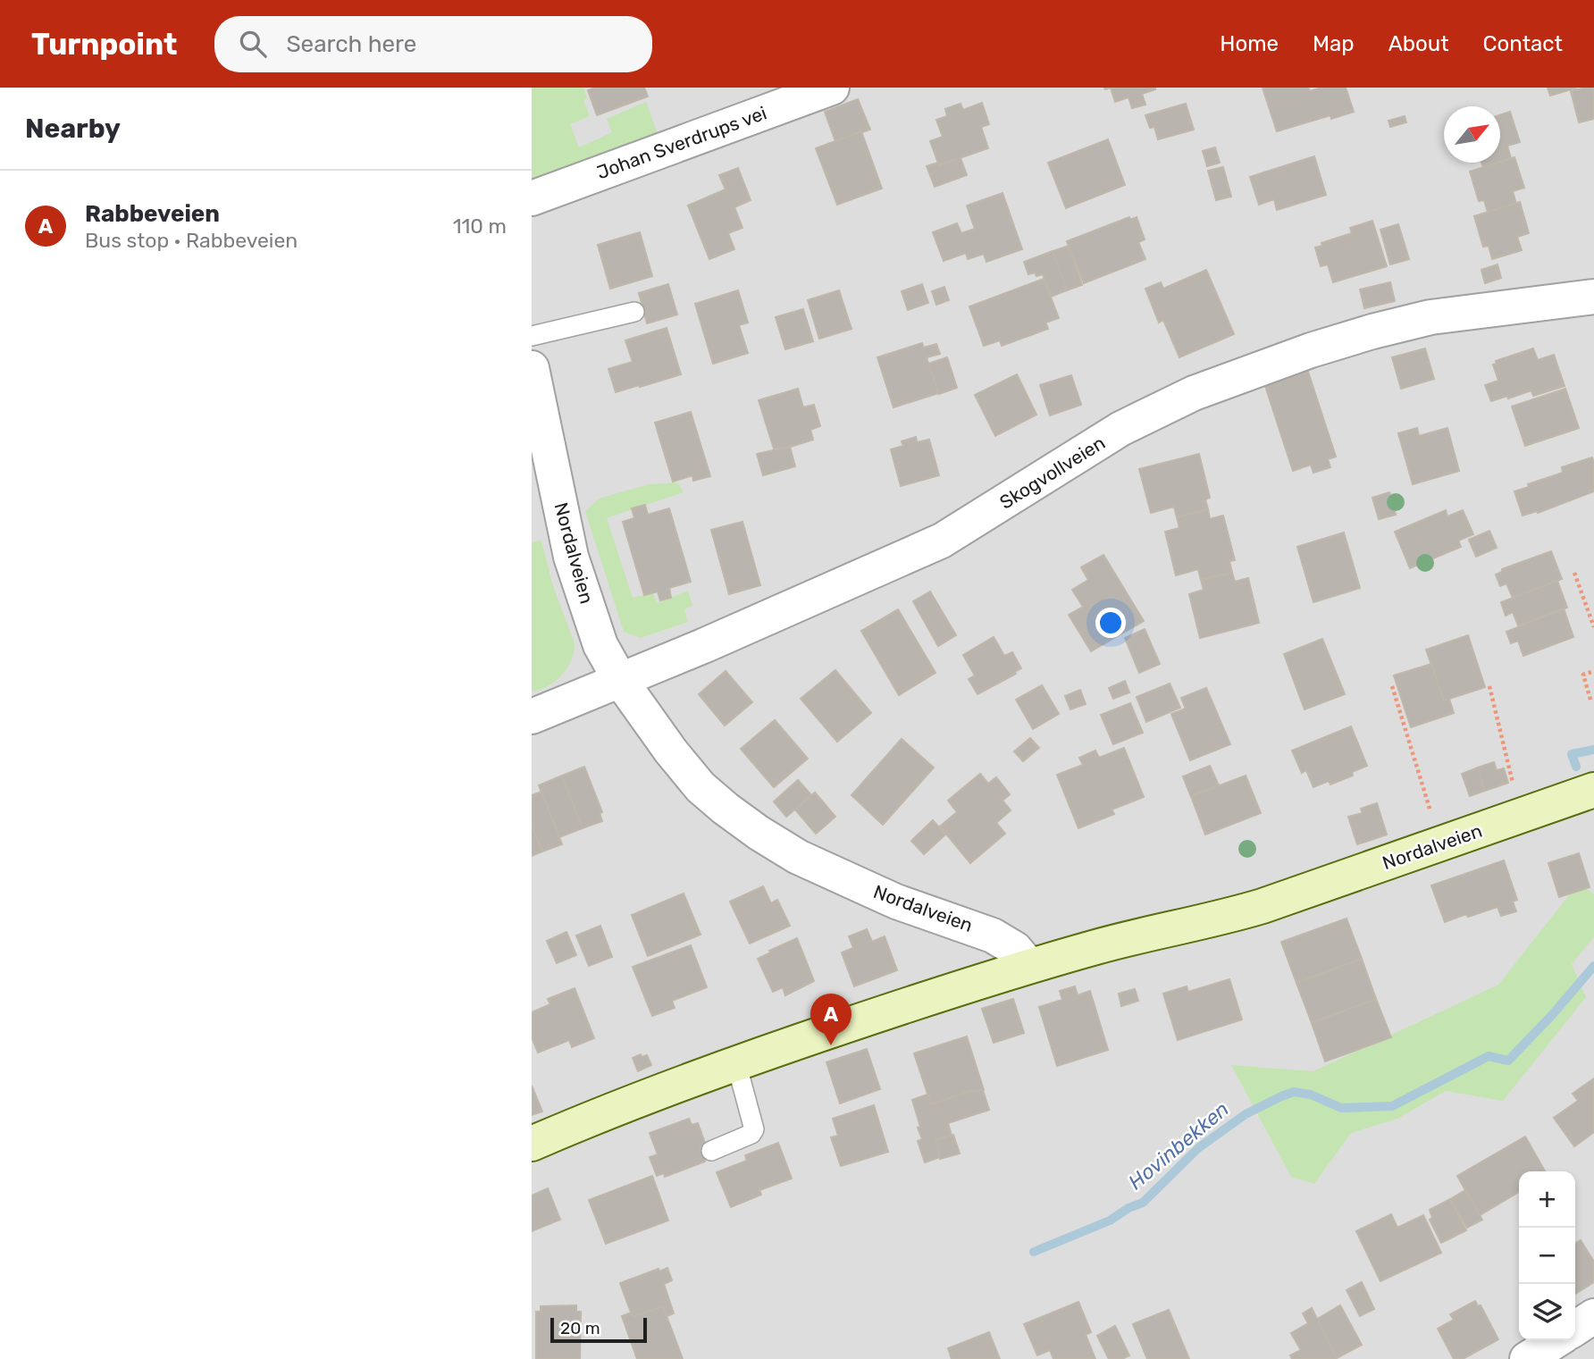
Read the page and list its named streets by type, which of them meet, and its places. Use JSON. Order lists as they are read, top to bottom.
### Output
{
  "streets": {
    "street": ["Johan Sverdrups vei", "Skogvollveien", "Nordalveien"]
  },
  "crossings": [
    ["Skogvollveien", "Nordalveien"]
  ],
  "water": ["Hovinbekken"],
  "scale_bar": "20 m",
  "north": "top right",
  "page": {
    "header": "Turnpoint",
    "search": "Search here",
    "nav": [
      "Home",
      "Map",
      "About",
      "Contact"
    ],
    "heading": "Nearby",
    "list": [
      {
        "mark": "A",
        "name": "Rabbeveien",
        "note": "Bus stop · Rabbeveien",
        "value": "110 m"
      }
    ],
    "pins": "A",
    "map_buttons": ["+", "−"],
    "scale": "20 m"
  }
}
